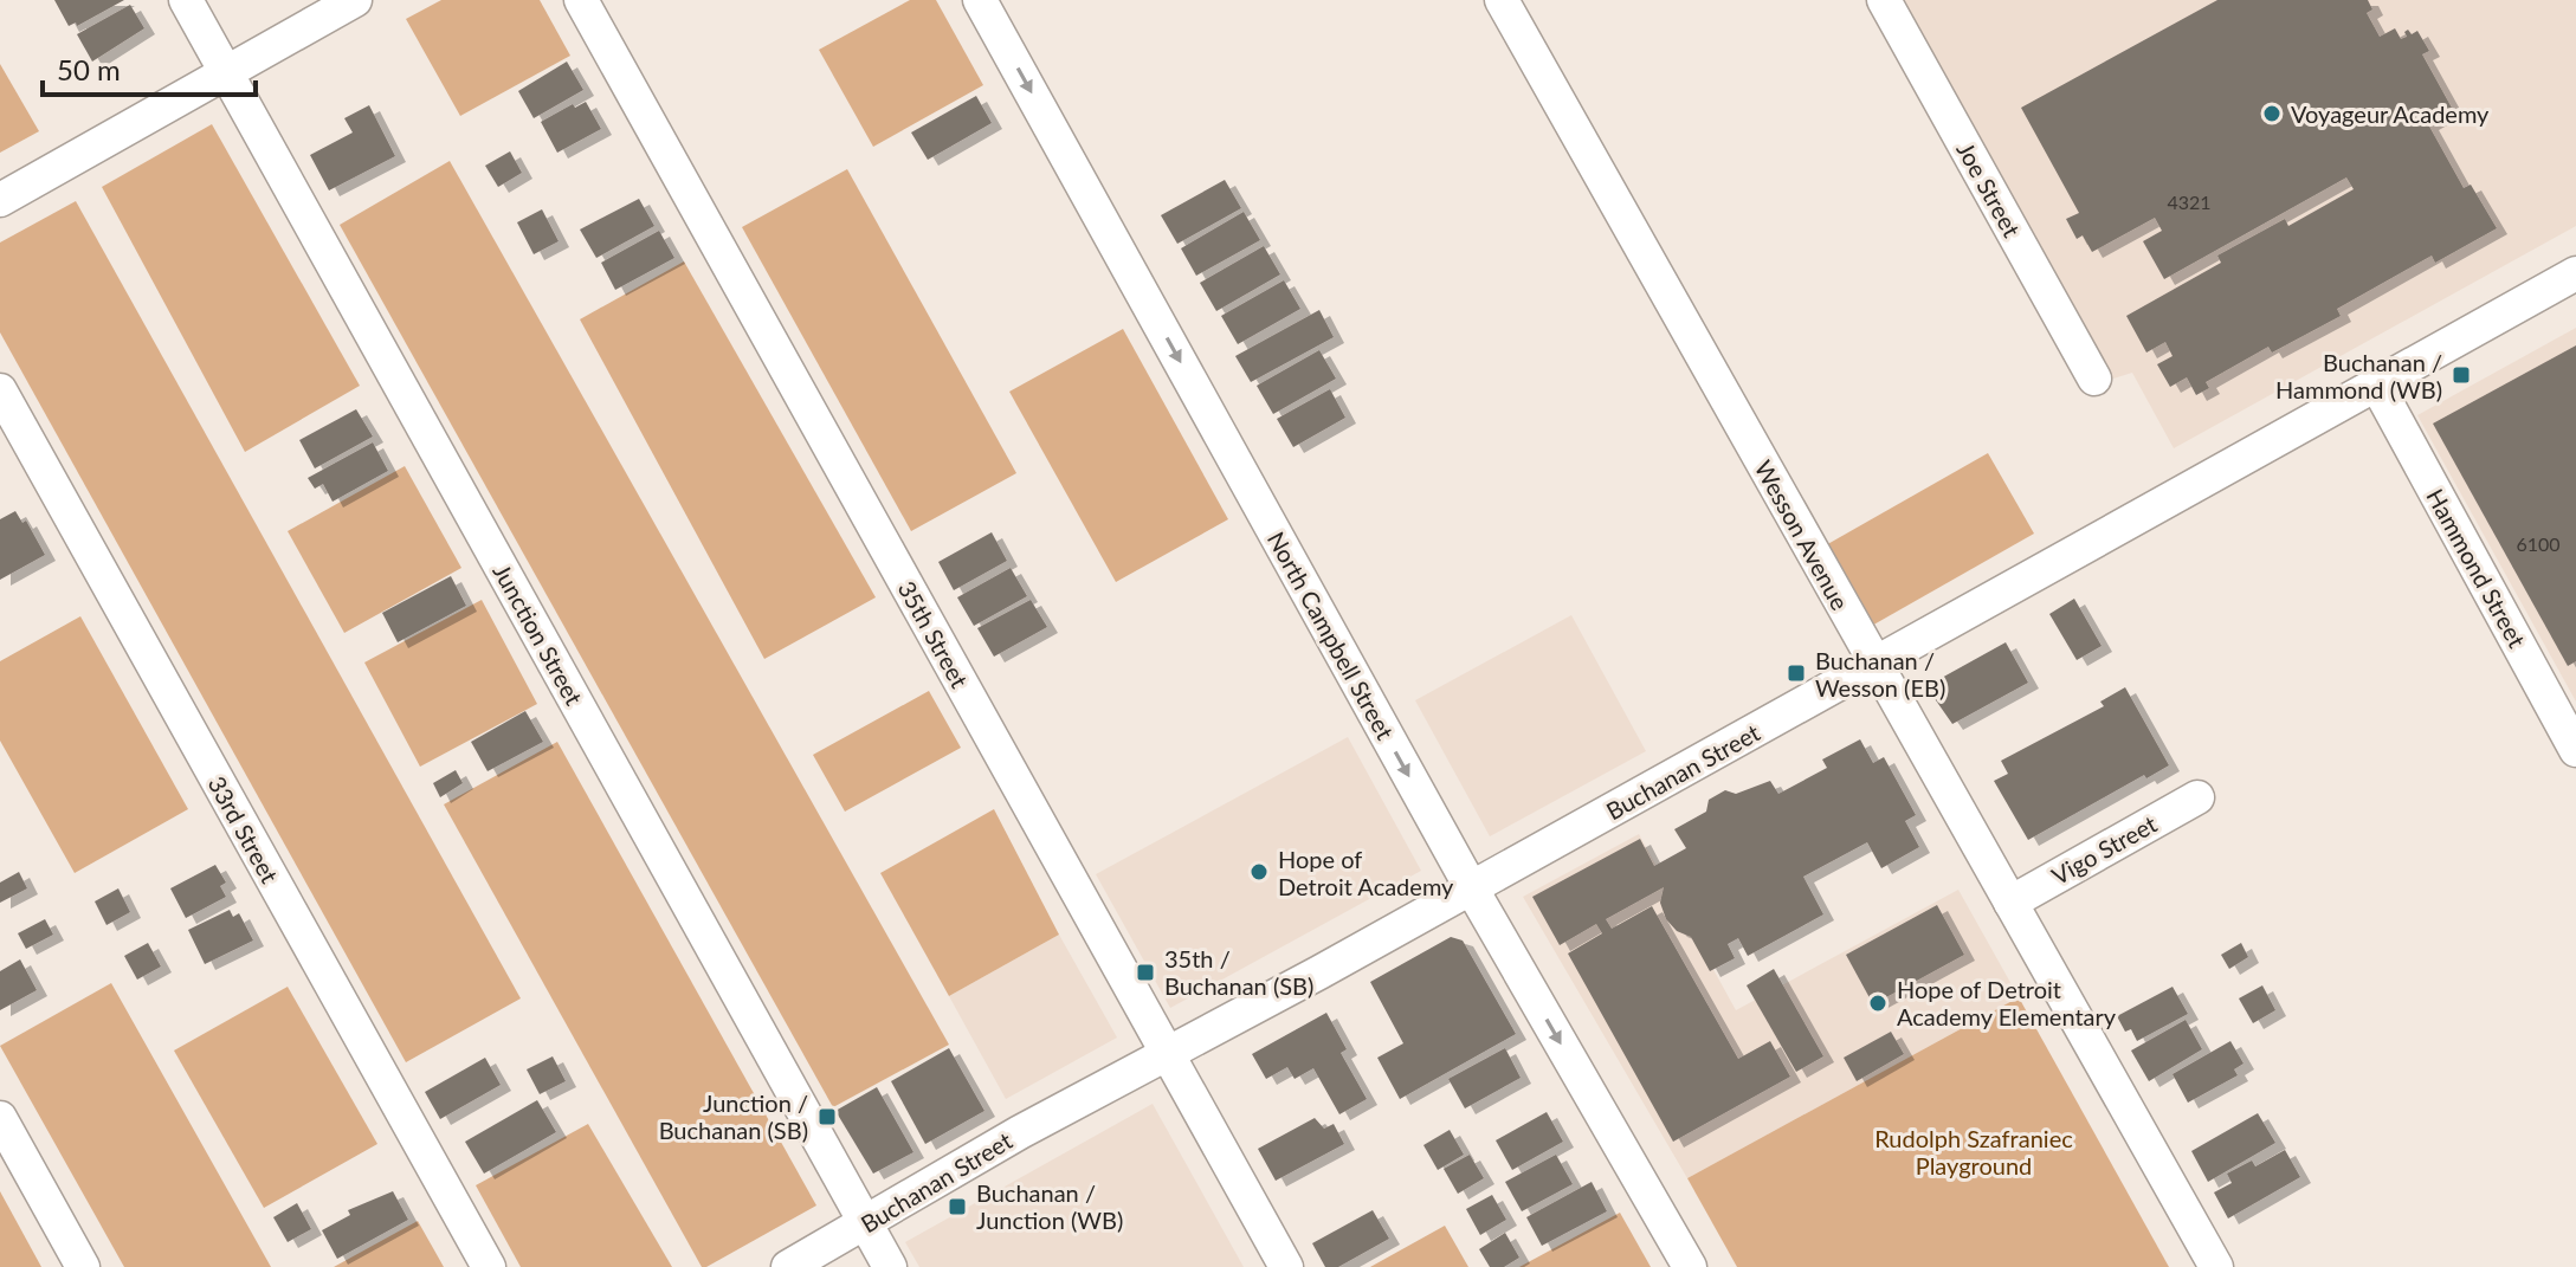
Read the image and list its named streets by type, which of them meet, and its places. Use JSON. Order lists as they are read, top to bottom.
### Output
{
  "streets": {
    "street": [
      "Joe Street",
      "Wesson Avenue",
      "Hammond Street",
      "Junction Street",
      "35th Street",
      "North Campbell Street",
      "Buchanan Street",
      "33rd Street",
      "Vigo Street"
    ]
  },
  "crossings": [
    ["Wesson Avenue", "Buchanan Street"],
    ["Wesson Avenue", "Vigo Street"],
    ["Hammond Street", "Buchanan Street"],
    ["Junction Street", "Buchanan Street"],
    ["35th Street", "Buchanan Street"],
    ["North Campbell Street", "Buchanan Street"]
  ],
  "one_way": ["North Campbell Street"],
  "parks": ["Rudolph Szafraniec Playground"],
  "places": {
    "other": ["Voyageur Academy", "Hope of Detroit Academy", "Hope of Detroit Academy Elementary"],
    "transit": [
      "Buchanan / Hammond (WB)",
      "Buchanan / Wesson (EB)",
      "35th / Buchanan (SB)",
      "Junction / Buchanan (SB)",
      "Buchanan / Junction (WB)"
    ]
  },
  "house_numbers": ["4321", "6100"],
  "scale_bar": "50 m"
}
